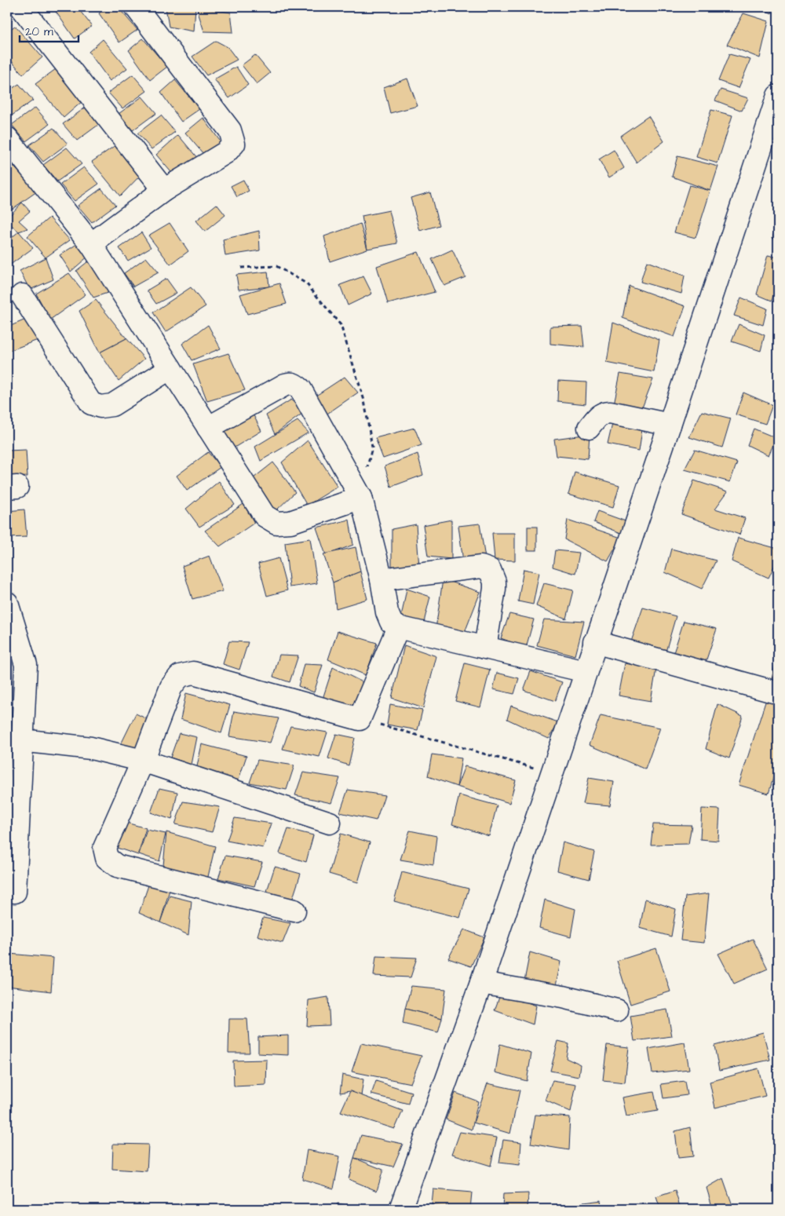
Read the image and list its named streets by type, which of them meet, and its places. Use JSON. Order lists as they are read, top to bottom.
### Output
{
  "scale_bar": "20 m"
}
